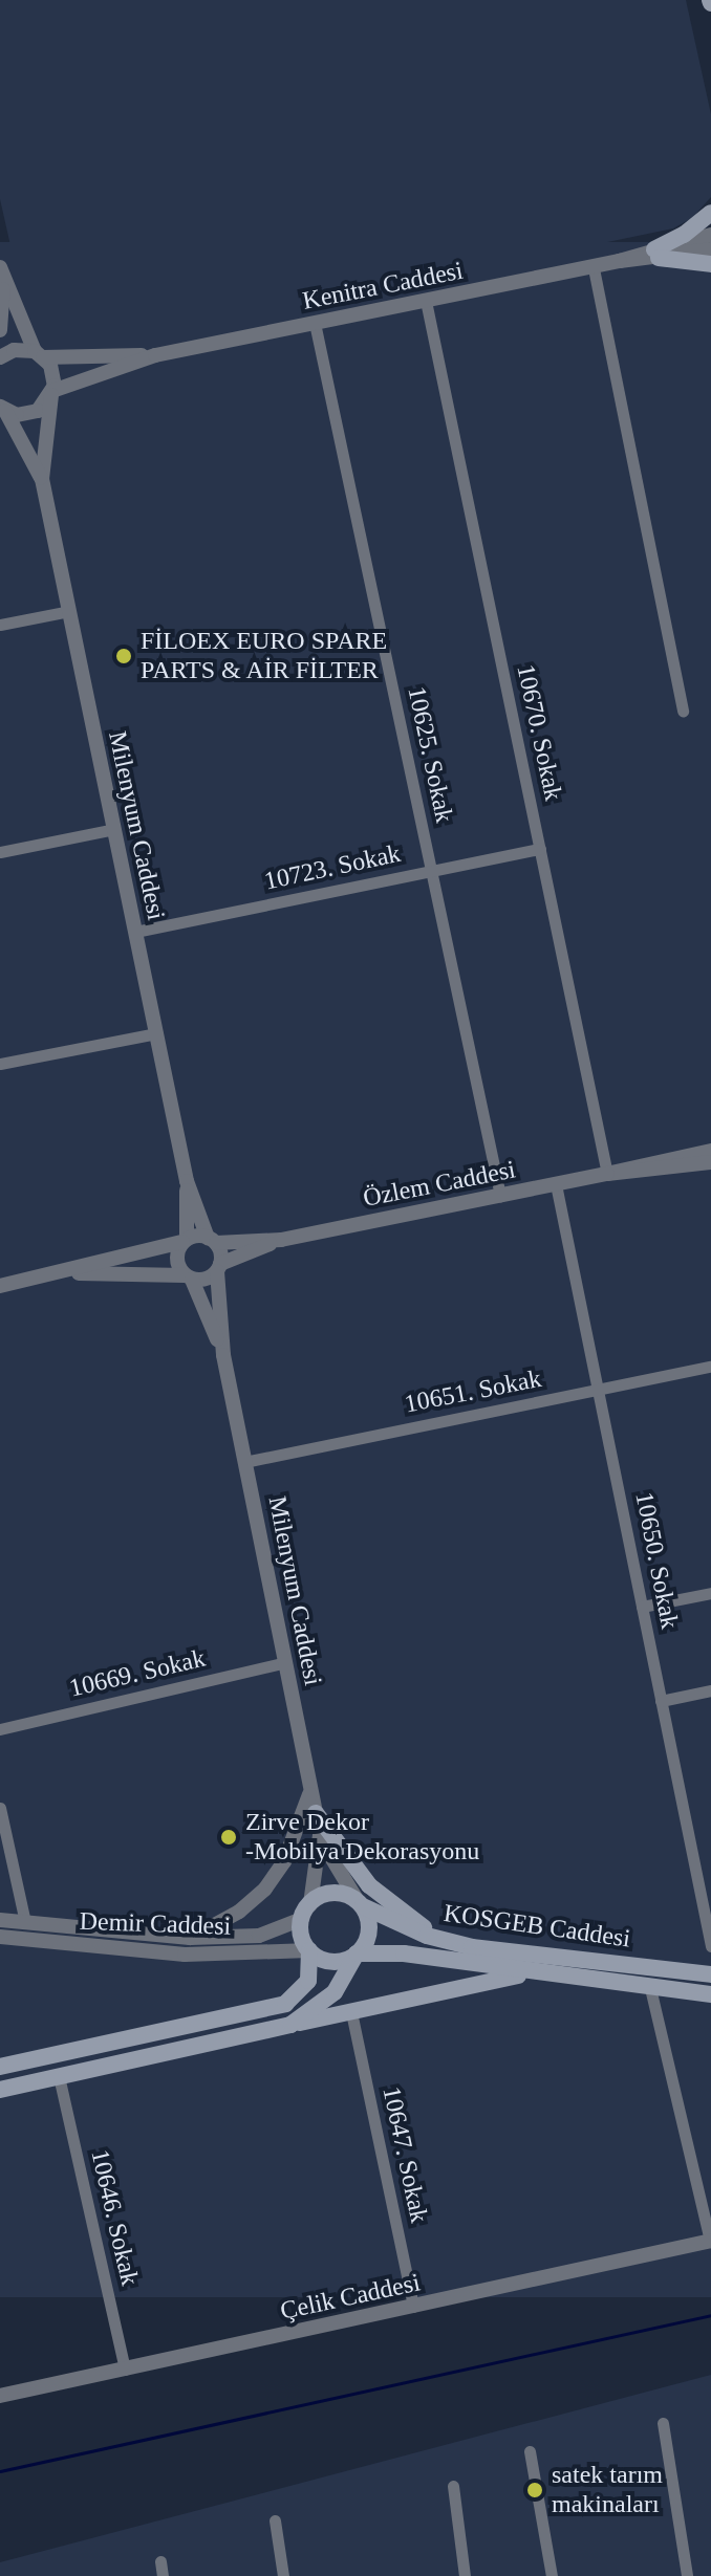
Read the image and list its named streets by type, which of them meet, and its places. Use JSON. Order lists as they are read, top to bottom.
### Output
{
  "streets": {
    "main road": ["KOSGEB Caddesi"],
    "street": [
      "Kenitra Caddesi",
      "10670. Sokak",
      "10625. Sokak",
      "Milenyum Caddesi",
      "10723. Sokak",
      "Özlem Caddesi",
      "10651. Sokak",
      "10650. Sokak",
      "10669. Sokak",
      "Demir Caddesi",
      "10647. Sokak",
      "10646. Sokak",
      "Çelik Caddesi"
    ]
  },
  "crossings": [
    ["Kenitra Caddesi", "10670. Sokak"],
    ["Kenitra Caddesi", "10625. Sokak"],
    ["10670. Sokak", "10723. Sokak"],
    ["10670. Sokak", "Özlem Caddesi"],
    ["10625. Sokak", "10723. Sokak"],
    ["10625. Sokak", "Özlem Caddesi"],
    ["Milenyum Caddesi", "10723. Sokak"],
    ["Milenyum Caddesi", "10651. Sokak"],
    ["Milenyum Caddesi", "10669. Sokak"],
    ["Milenyum Caddesi", "Demir Caddesi"],
    ["Milenyum Caddesi", "KOSGEB Caddesi"],
    ["Özlem Caddesi", "10650. Sokak"],
    ["10651. Sokak", "10650. Sokak"],
    ["Demir Caddesi", "KOSGEB Caddesi"],
    ["KOSGEB Caddesi", "10647. Sokak"],
    ["KOSGEB Caddesi", "10646. Sokak"],
    ["10647. Sokak", "Çelik Caddesi"],
    ["10646. Sokak", "Çelik Caddesi"]
  ],
  "places": ["FİLOEX EURO SPARE PARTS & AİR FİLTER", "Zirve Dekor -Mobilya Dekorasyonu", "satek tarım makinaları"]
}
